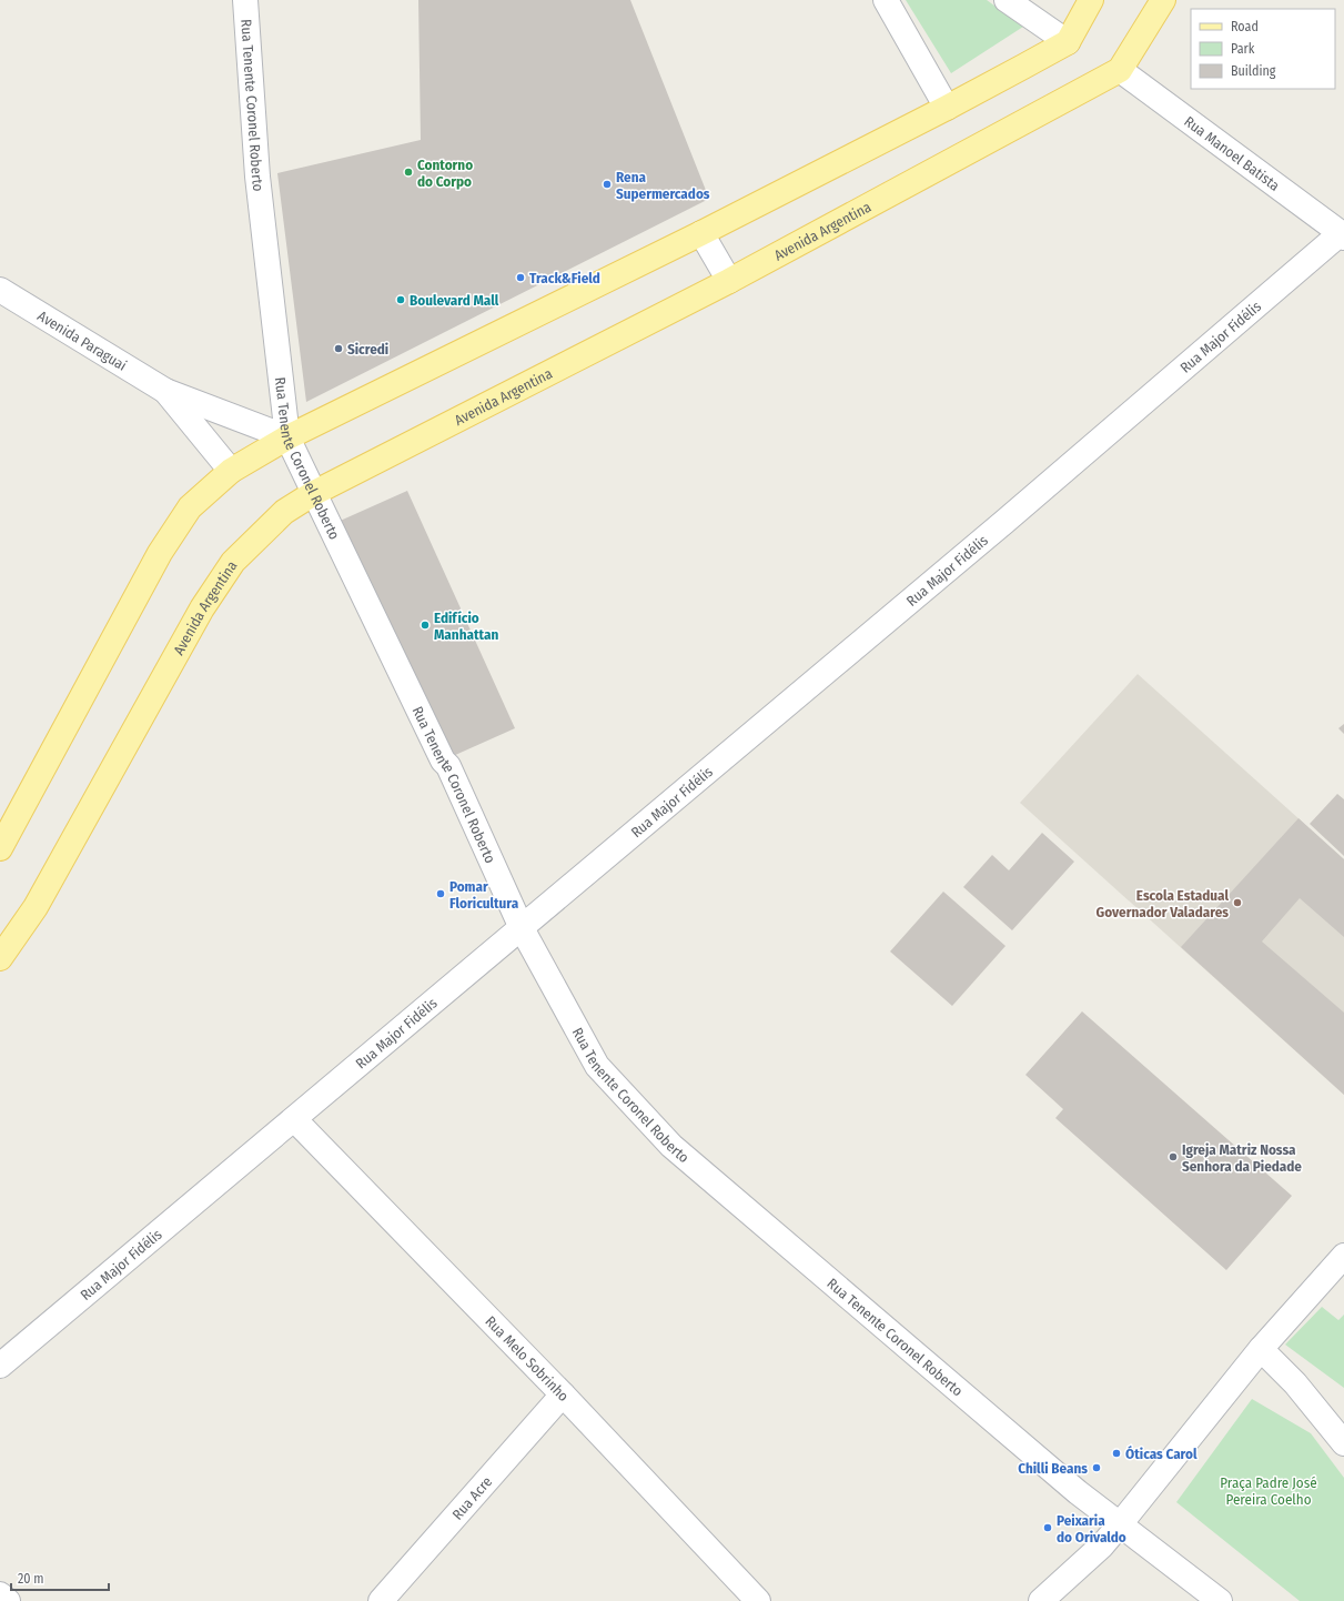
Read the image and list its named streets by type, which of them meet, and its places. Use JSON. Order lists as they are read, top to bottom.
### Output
{
  "streets": {
    "main road": ["Avenida Argentina"],
    "street": [
      "Rua Tenente Coronel Roberto",
      "Rua Manoel Batista",
      "Rua Major Fidélis",
      "Avenida Paraguai",
      "Rua Melo Sobrinho",
      "Rua Acre"
    ]
  },
  "crossings": [
    ["Rua Tenente Coronel Roberto", "Avenida Argentina"],
    ["Rua Tenente Coronel Roberto", "Rua Major Fidélis"],
    ["Rua Tenente Coronel Roberto", "Avenida Paraguai"],
    ["Rua Manoel Batista", "Avenida Argentina"],
    ["Rua Manoel Batista", "Rua Major Fidélis"],
    ["Rua Major Fidélis", "Rua Melo Sobrinho"],
    ["Rua Melo Sobrinho", "Rua Acre"]
  ],
  "parks": ["Praça Padre José Pereira Coelho"],
  "places": [
    "Contorno do Corpo",
    "Rena Supermercados",
    "Track&Field",
    "Boulevard Mall",
    "Sicredi",
    "Edifício Manhattan",
    "Pomar Floricultura",
    "Escola Estadual Governador Valadares",
    "Igreja Matriz Nossa Senhora da Piedade",
    "Óticas Carol",
    "Chilli Beans",
    "Peixaria do Orivaldo"
  ],
  "legend": ["Road", "Park", "Building"],
  "scale_bar": "20 m"
}
